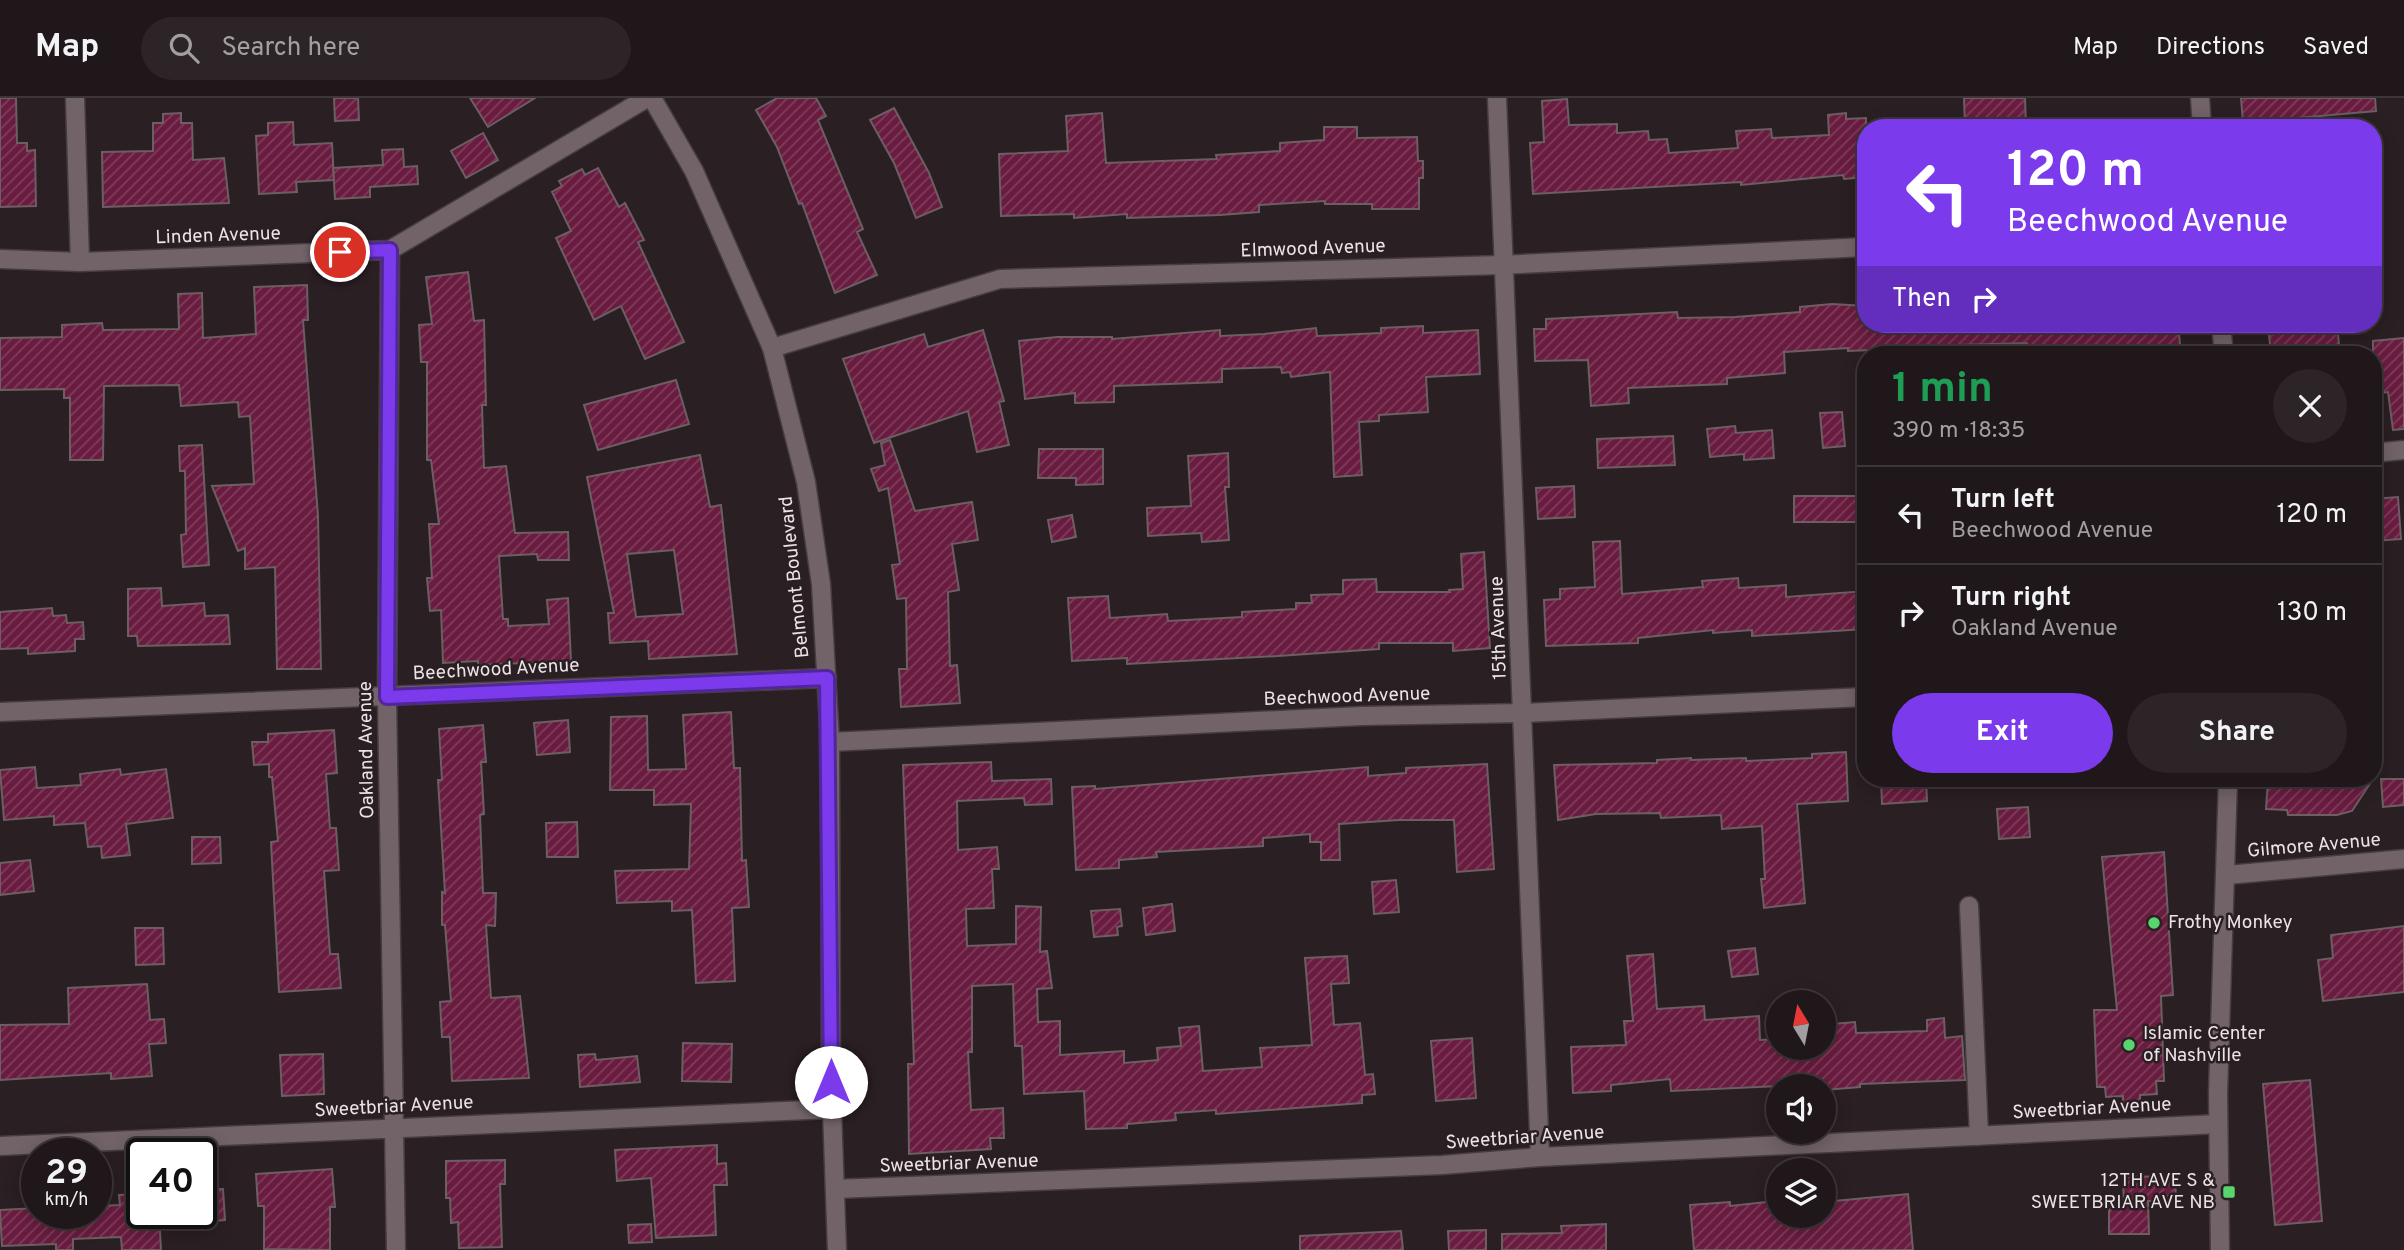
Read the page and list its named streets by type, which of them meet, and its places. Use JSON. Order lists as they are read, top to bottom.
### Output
{
  "streets": {
    "street": [
      "Linden Avenue",
      "Elmwood Avenue",
      "Belmont Boulevard",
      "15th Avenue",
      "Beechwood Avenue",
      "Oakland Avenue",
      "Gilmore Avenue",
      "Sweetbriar Avenue"
    ]
  },
  "crossings": [
    ["Linden Avenue", "Belmont Boulevard"],
    ["Linden Avenue", "Oakland Avenue"],
    ["Elmwood Avenue", "Belmont Boulevard"],
    ["Elmwood Avenue", "15th Avenue"],
    ["Belmont Boulevard", "Beechwood Avenue"],
    ["Belmont Boulevard", "Sweetbriar Avenue"],
    ["15th Avenue", "Beechwood Avenue"],
    ["15th Avenue", "Sweetbriar Avenue"],
    ["Beechwood Avenue", "Oakland Avenue"],
    ["Oakland Avenue", "Sweetbriar Avenue"]
  ],
  "places": {
    "other": ["Frothy Monkey", "Islamic Center of Nashville"],
    "transit": ["12TH AVE S & SWEETBRIAR AVE NB"]
  },
  "north": "top",
  "page": {
    "header": "Map",
    "search": "Search here",
    "nav": ["Map", "Directions", "Saved"],
    "turn": ["120 m", "Beechwood Avenue"],
    "then": "Then",
    "heading": ["1 min", "390 m · 18:35"],
    "list": [
      {
        "name": "Turn left",
        "note": "Beechwood Avenue",
        "value": "120 m"
      },
      {
        "name": "Turn right",
        "note": "Oakland Avenue",
        "value": "130 m"
      }
    ],
    "buttons": ["Exit", "Share"],
    "speed": "29 km/h",
    "limit": "40"
  }
}
